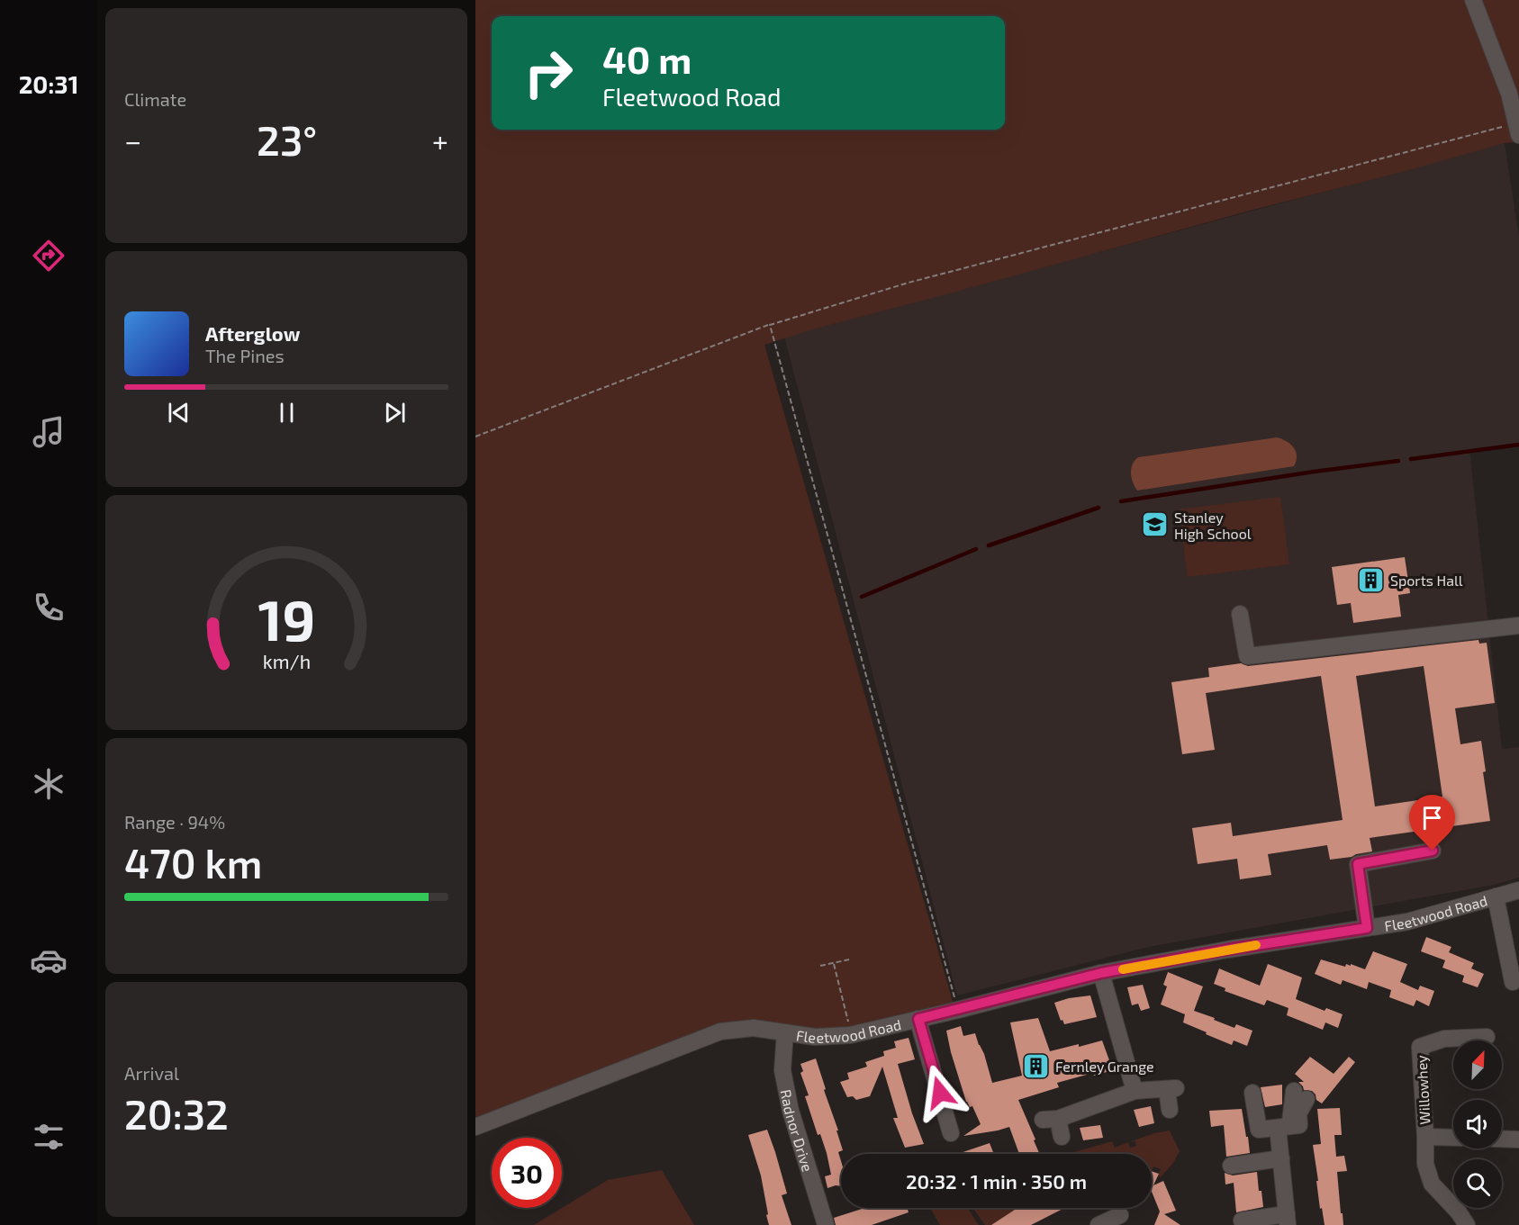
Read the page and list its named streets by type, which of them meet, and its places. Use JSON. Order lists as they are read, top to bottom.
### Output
{
  "streets": {
    "street": ["Fleetwood Road", "Willowhey", "Radnor Drive"]
  },
  "crossings": [
    ["Fleetwood Road", "Radnor Drive"]
  ],
  "places": {
    "school or university": ["Stanley High School"],
    "building": ["Sports Hall", "Fernley Grange"]
  },
  "north": "top right",
  "page": {
    "tabs": "20:31",
    "tile": [
      "Climate",
      ["Range · 94%", "470 km"],
      ["Arrival", "20:32"]
    ],
    "turn": ["40 m", "Fleetwood Road"],
    "heat": ["−", "23°", "+"],
    "song": ["Afterglow", "The Pines"],
    "limit": "30",
    "trip": "20:32 · 1 min · 350 m",
    "gauge": ["19", "km/h"]
  }
}
